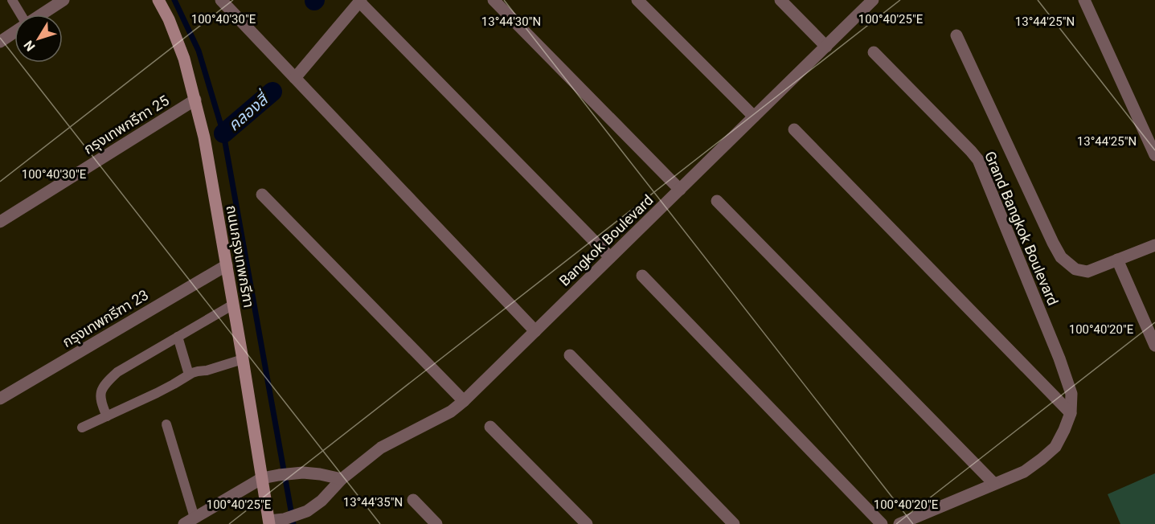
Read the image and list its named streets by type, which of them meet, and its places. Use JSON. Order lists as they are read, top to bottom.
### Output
{
  "streets": {
    "main road": ["ถนนกรุงเทพกรีฑา"],
    "street": [
      "กรุงเทพกรีฑา 25",
      "Grand Bangkok Boulevard",
      "Bangkok Boulevard",
      "กรุงเทพกรีฑา 23"
    ]
  },
  "crossings": [
    ["กรุงเทพกรีฑา 25", "ถนนกรุงเทพกรีฑา"],
    ["Bangkok Boulevard", "ถนนกรุงเทพกรีฑา"],
    ["ถนนกรุงเทพกรีฑา", "กรุงเทพกรีฑา 23"]
  ],
  "water": ["คลองสี่"],
  "north": "bottom left",
  "coordinates": [
    "100°40'30\"E",
    "100°40'25\"E",
    "13°44'30\"N",
    "13°44'25\"N",
    "100°40'20\"E",
    "13°44'35\"N"
  ]
}
